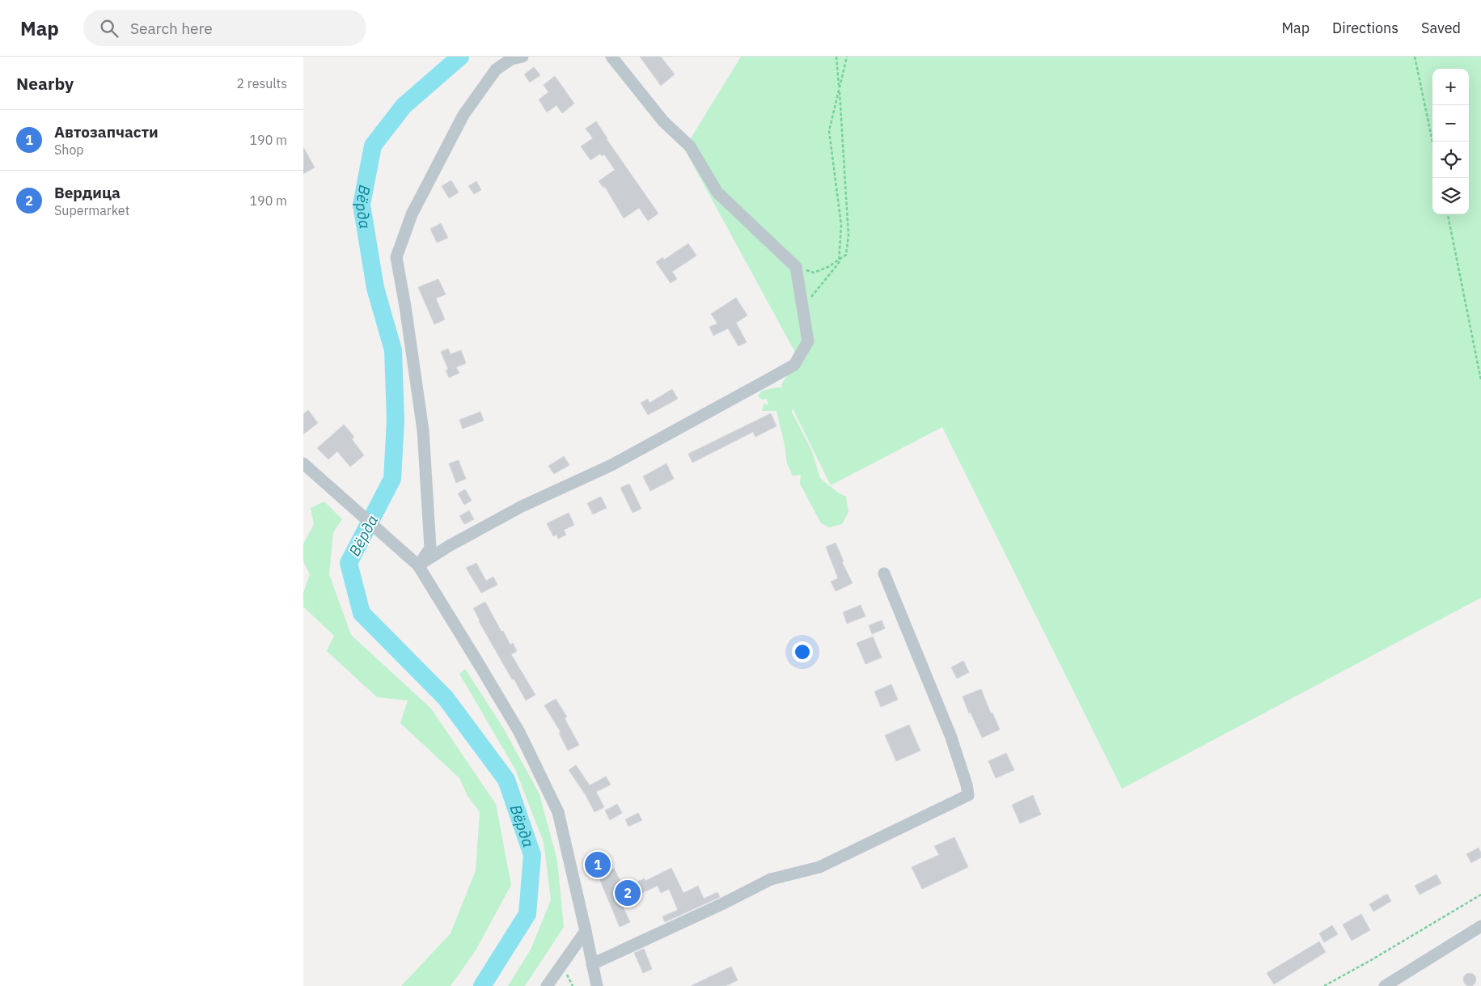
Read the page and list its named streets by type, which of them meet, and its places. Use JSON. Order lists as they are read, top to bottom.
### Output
{
  "water": ["Вёрда"],
  "page": {
    "header": "Map",
    "search": "Search here",
    "nav": ["Map", "Directions", "Saved"],
    "heading": ["Nearby", "2 results"],
    "map_buttons": ["+", "−"],
    "list": [
      {
        "mark": "1",
        "name": "Автозапчасти",
        "note": "Shop",
        "value": "190 m"
      },
      {
        "mark": "2",
        "name": "Вердица",
        "note": "Supermarket",
        "value": "190 m"
      }
    ],
    "pins": ["1", "2"]
  }
}
